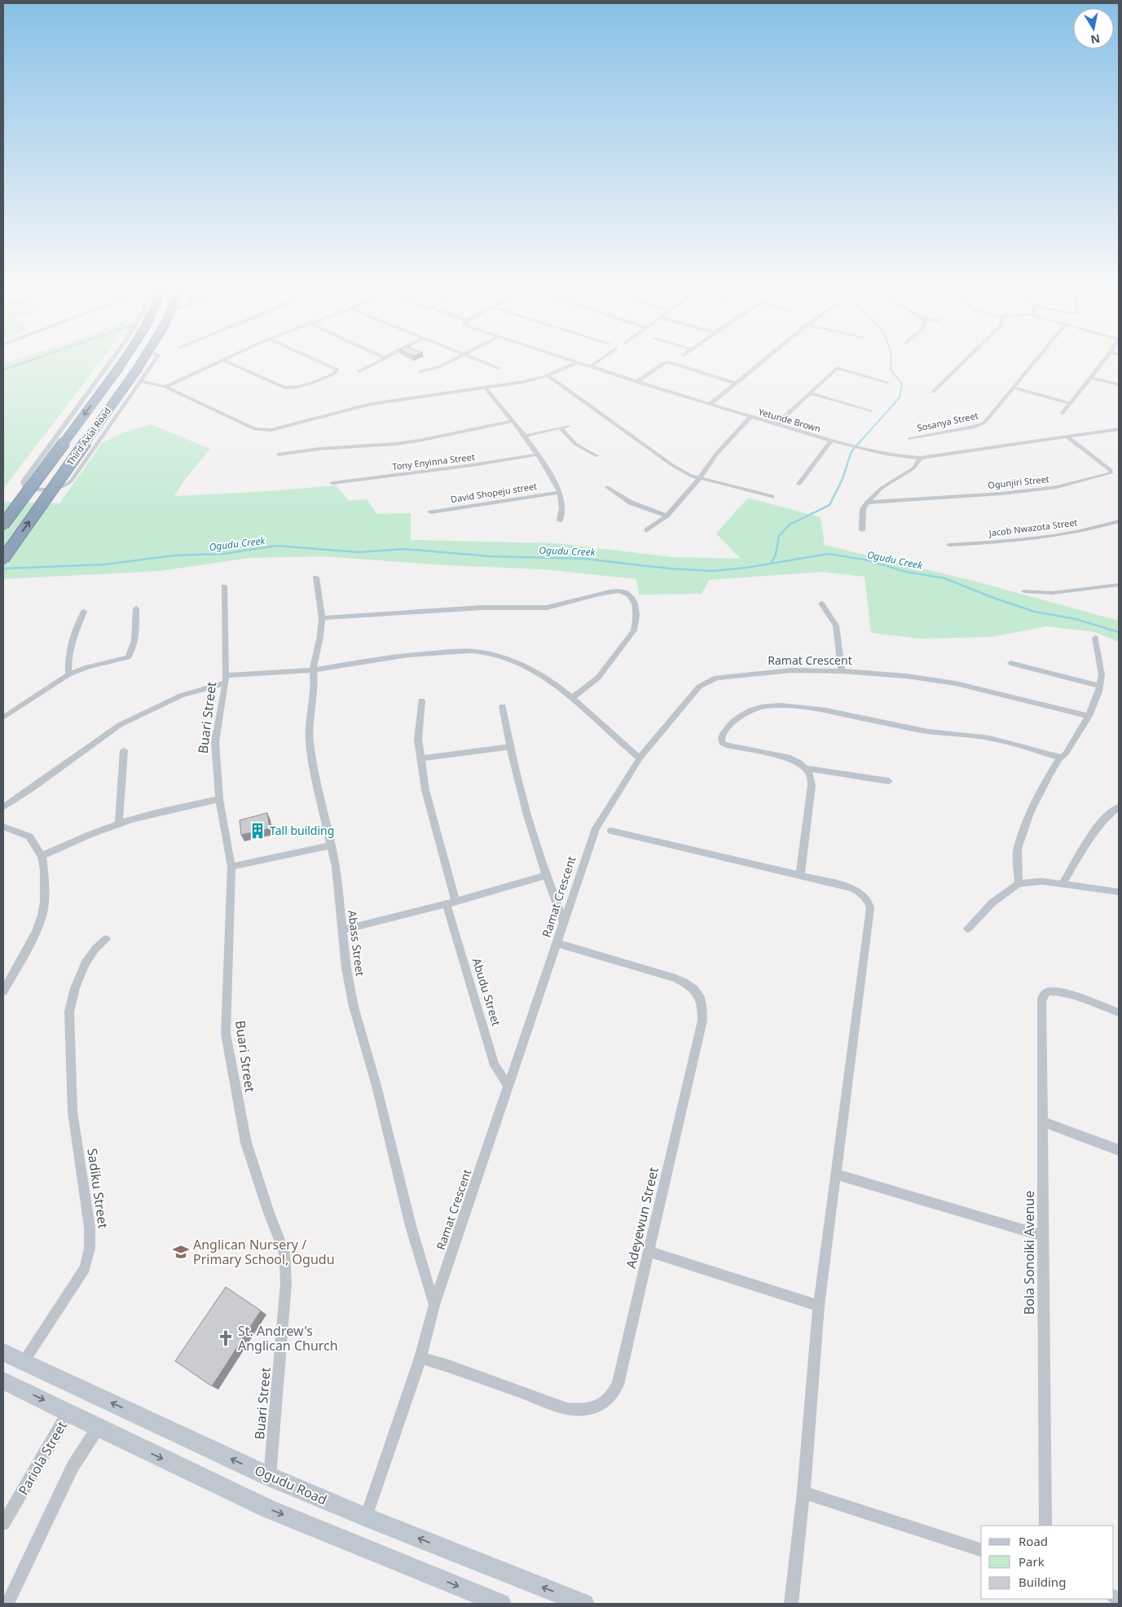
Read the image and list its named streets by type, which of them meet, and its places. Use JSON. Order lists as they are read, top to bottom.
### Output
{
  "streets": {
    "highway": ["Third Axial Road"],
    "main road": ["Ogudu Road"],
    "street": [
      "Yetunde Brown",
      "Sosanya Street",
      "Tony Enyinna Street",
      "Ogunjiri Street",
      "David Shopeju street",
      "Jacob Nwazota Street",
      "Ramat Crescent",
      "Buari Street",
      "Abass Street",
      "Abudu Street",
      "Sadiku Street",
      "Adeyewun Street",
      "Bola Sonoiki Avenue",
      "Pariola Street"
    ]
  },
  "crossings": [
    ["Yetunde Brown", "Ogunjiri Street"],
    ["Ramat Crescent", "Abass Street"],
    ["Ramat Crescent", "Abudu Street"],
    ["Ramat Crescent", "Adeyewun Street"],
    ["Ramat Crescent", "Ogudu Road"],
    ["Buari Street", "Ogudu Road"],
    ["Sadiku Street", "Ogudu Road"]
  ],
  "water": ["Ogudu Creek"],
  "places": {
    "building": ["Tall building"],
    "school or university": ["Anglican Nursery / Primary School, Ogudu"],
    "church": ["St. Andrew's Anglican Church"]
  },
  "legend": ["Road", "Park", "Building"],
  "north": "bottom"
}
